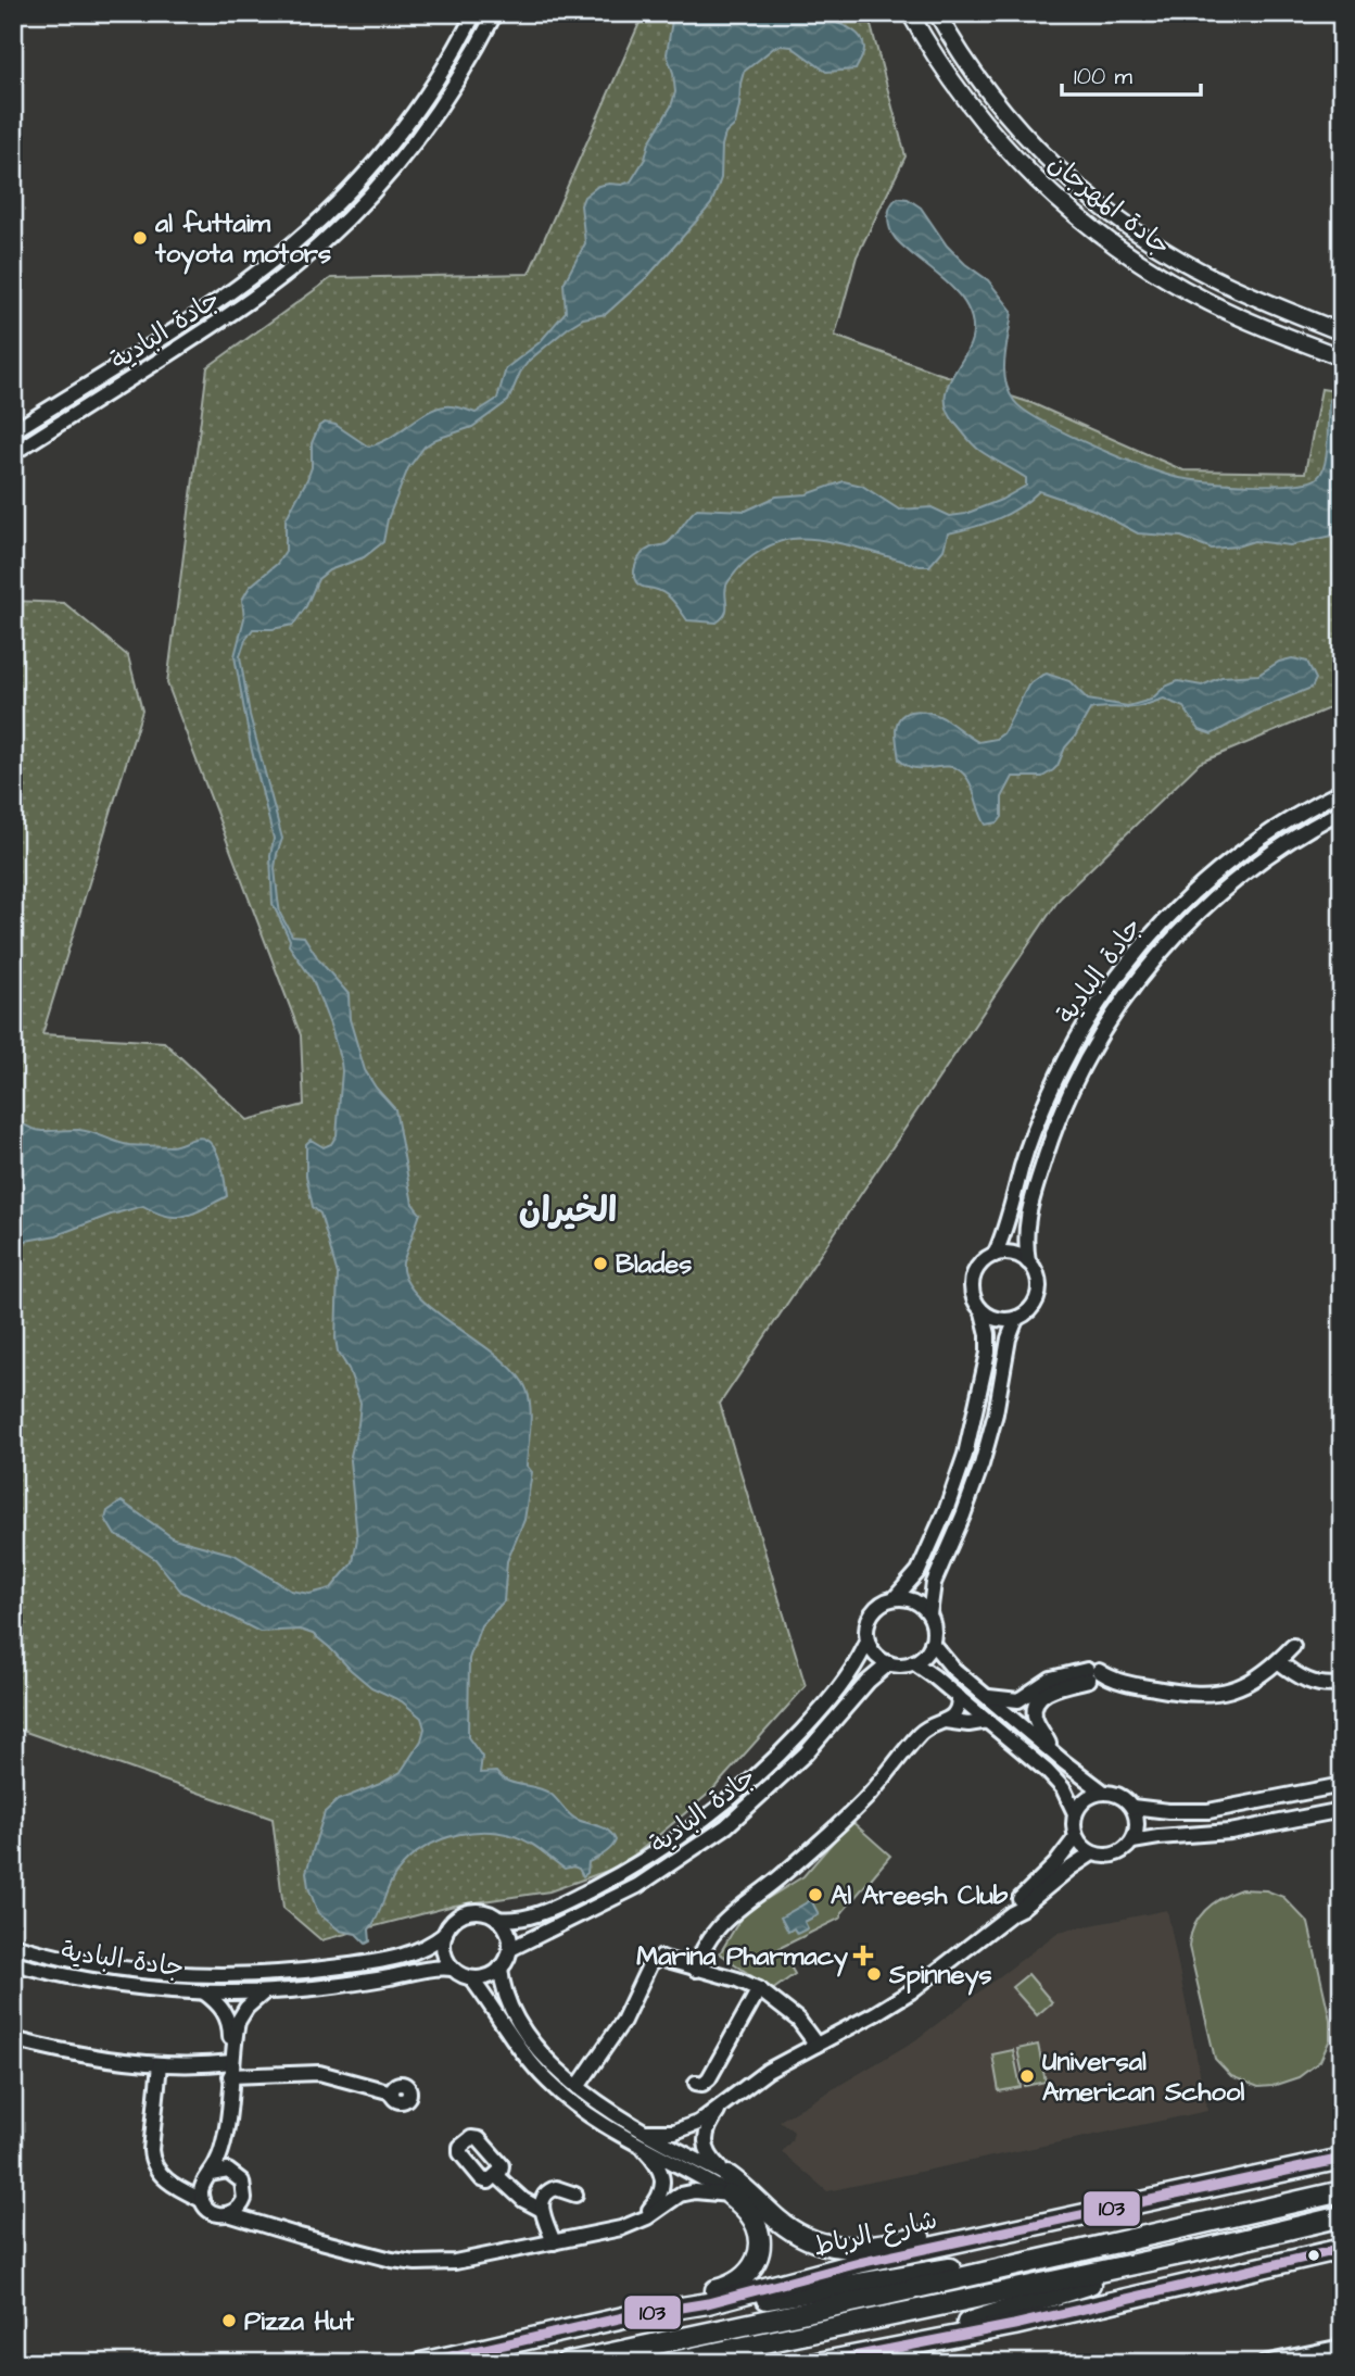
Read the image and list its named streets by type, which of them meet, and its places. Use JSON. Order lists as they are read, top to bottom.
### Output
{
  "streets": {
    "highway": ["شارع الرباط"],
    "main road": ["جادة المهرجان"],
    "street": ["جادة البادية"]
  },
  "districts": ["الخيران"],
  "places": {
    "other": [
      "al futtaim toyota motors",
      "Blades",
      "Al Areesh Club",
      "Spinneys",
      "Universal American School",
      "Pizza Hut"
    ],
    "health": ["Marina Pharmacy"]
  },
  "lines": ["transit line 103"],
  "scale_bar": "100 m"
}
